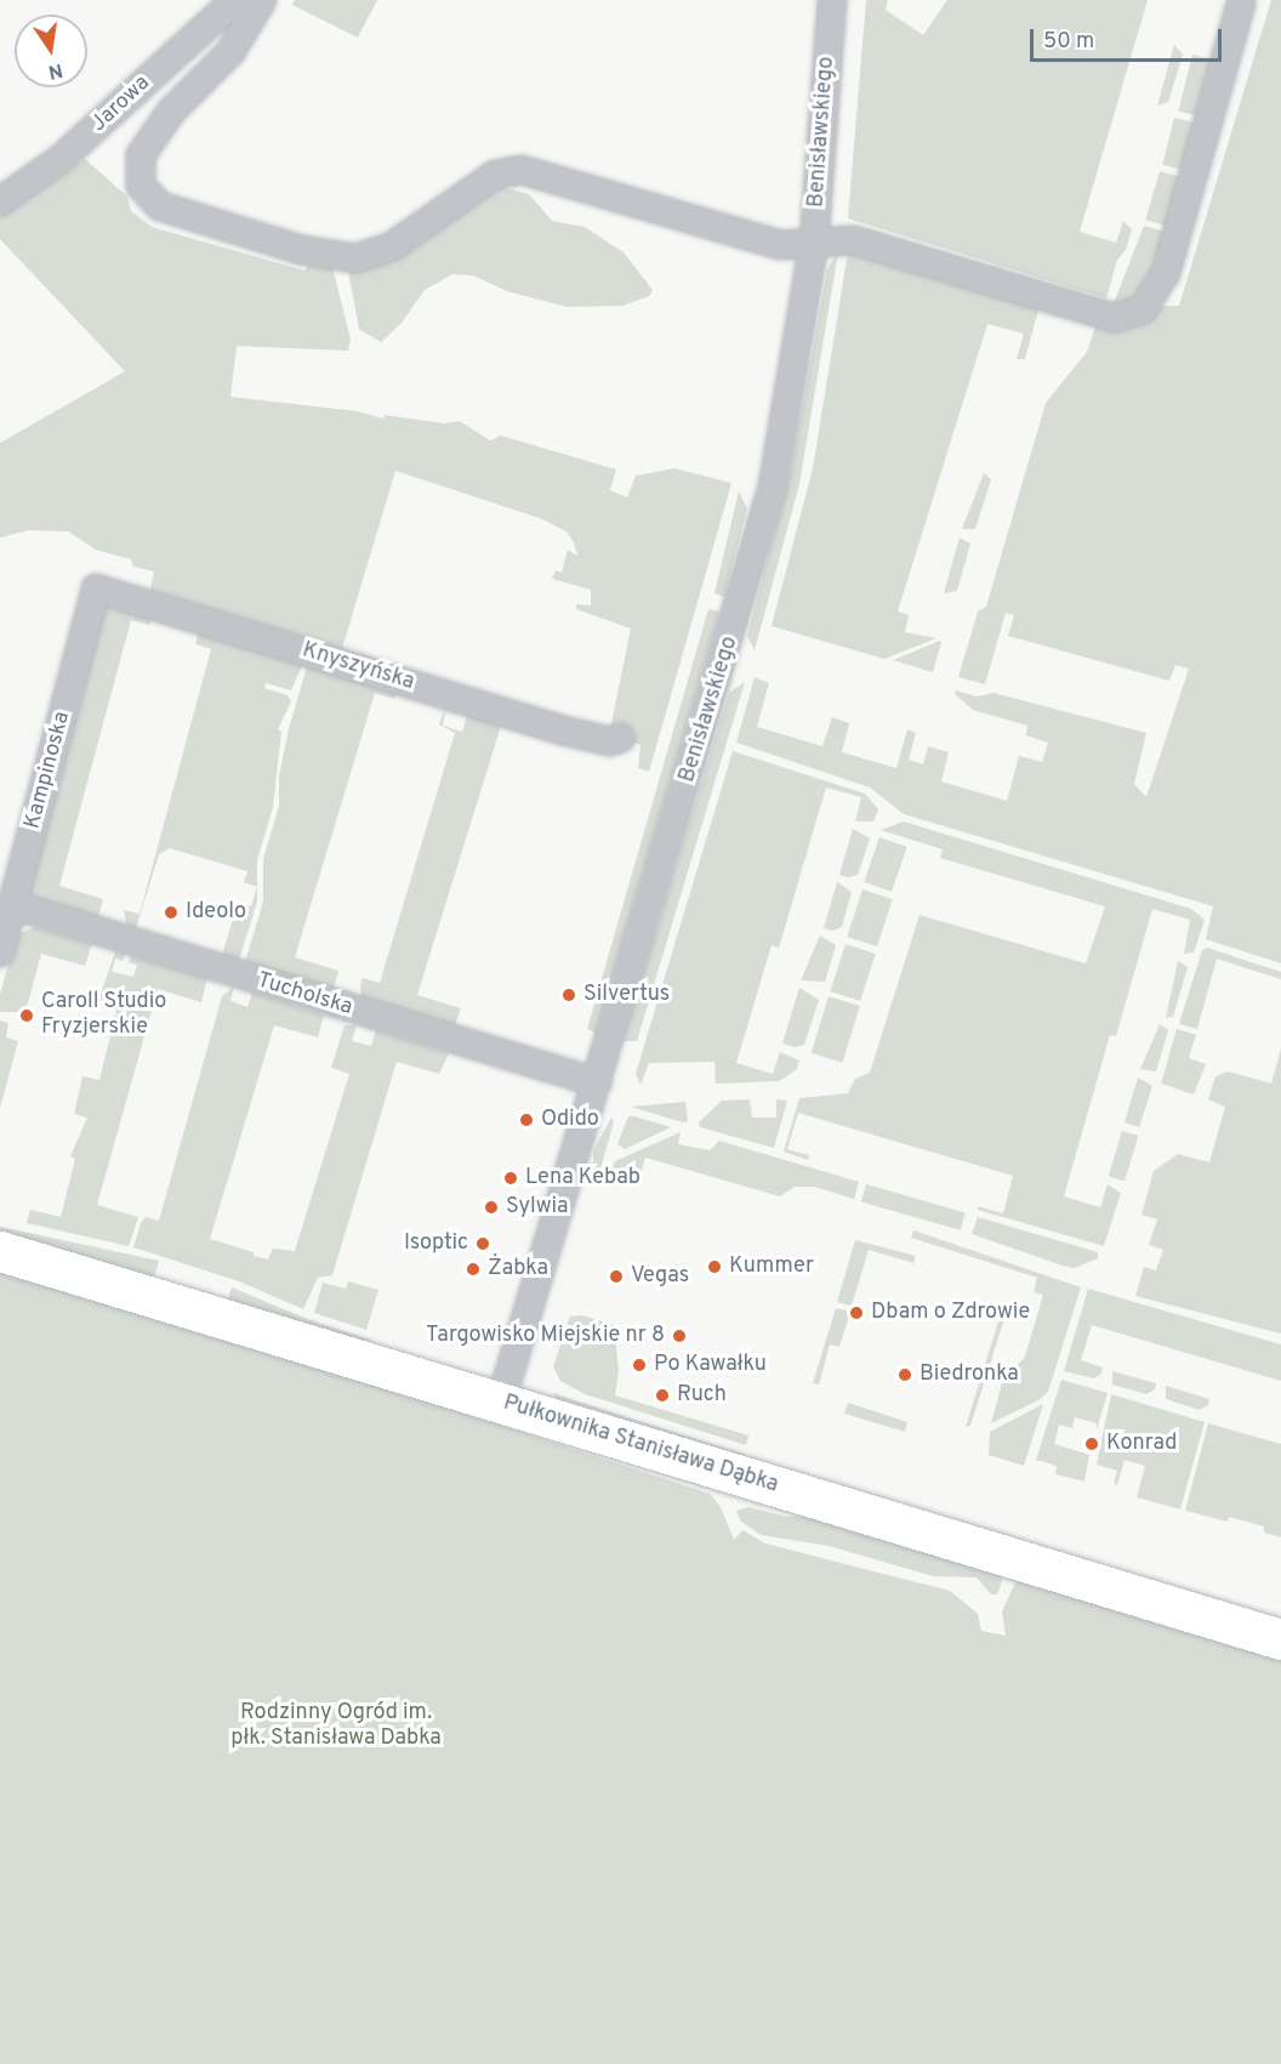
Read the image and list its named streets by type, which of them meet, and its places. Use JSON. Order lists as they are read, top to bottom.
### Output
{
  "streets": {
    "street": [
      "Jarowa",
      "Benisławskiego",
      "Knyszyńska",
      "Kampinoska",
      "Tucholska",
      "Pułkownika Stanisława Dąbka"
    ]
  },
  "crossings": [
    ["Benisławskiego", "Tucholska"],
    ["Benisławskiego", "Pułkownika Stanisława Dąbka"],
    ["Knyszyńska", "Kampinoska"],
    ["Kampinoska", "Tucholska"]
  ],
  "parks": ["Rodzinny Ogród im. płk. Stanisława Dabka"],
  "places": [
    "Ideolo",
    "Silvertus",
    "Caroll Studio Fryzjerskie",
    "Odido",
    "Lena Kebab",
    "Sylwia",
    "Isoptic",
    "Kummer",
    "Żabka",
    "Vegas",
    "Dbam o Zdrowie",
    "Targowisko Miejskie nr 8",
    "Po Kawałku",
    "Biedronka",
    "Ruch",
    "Konrad"
  ],
  "scale_bar": "50 m",
  "north": "bottom"
}
